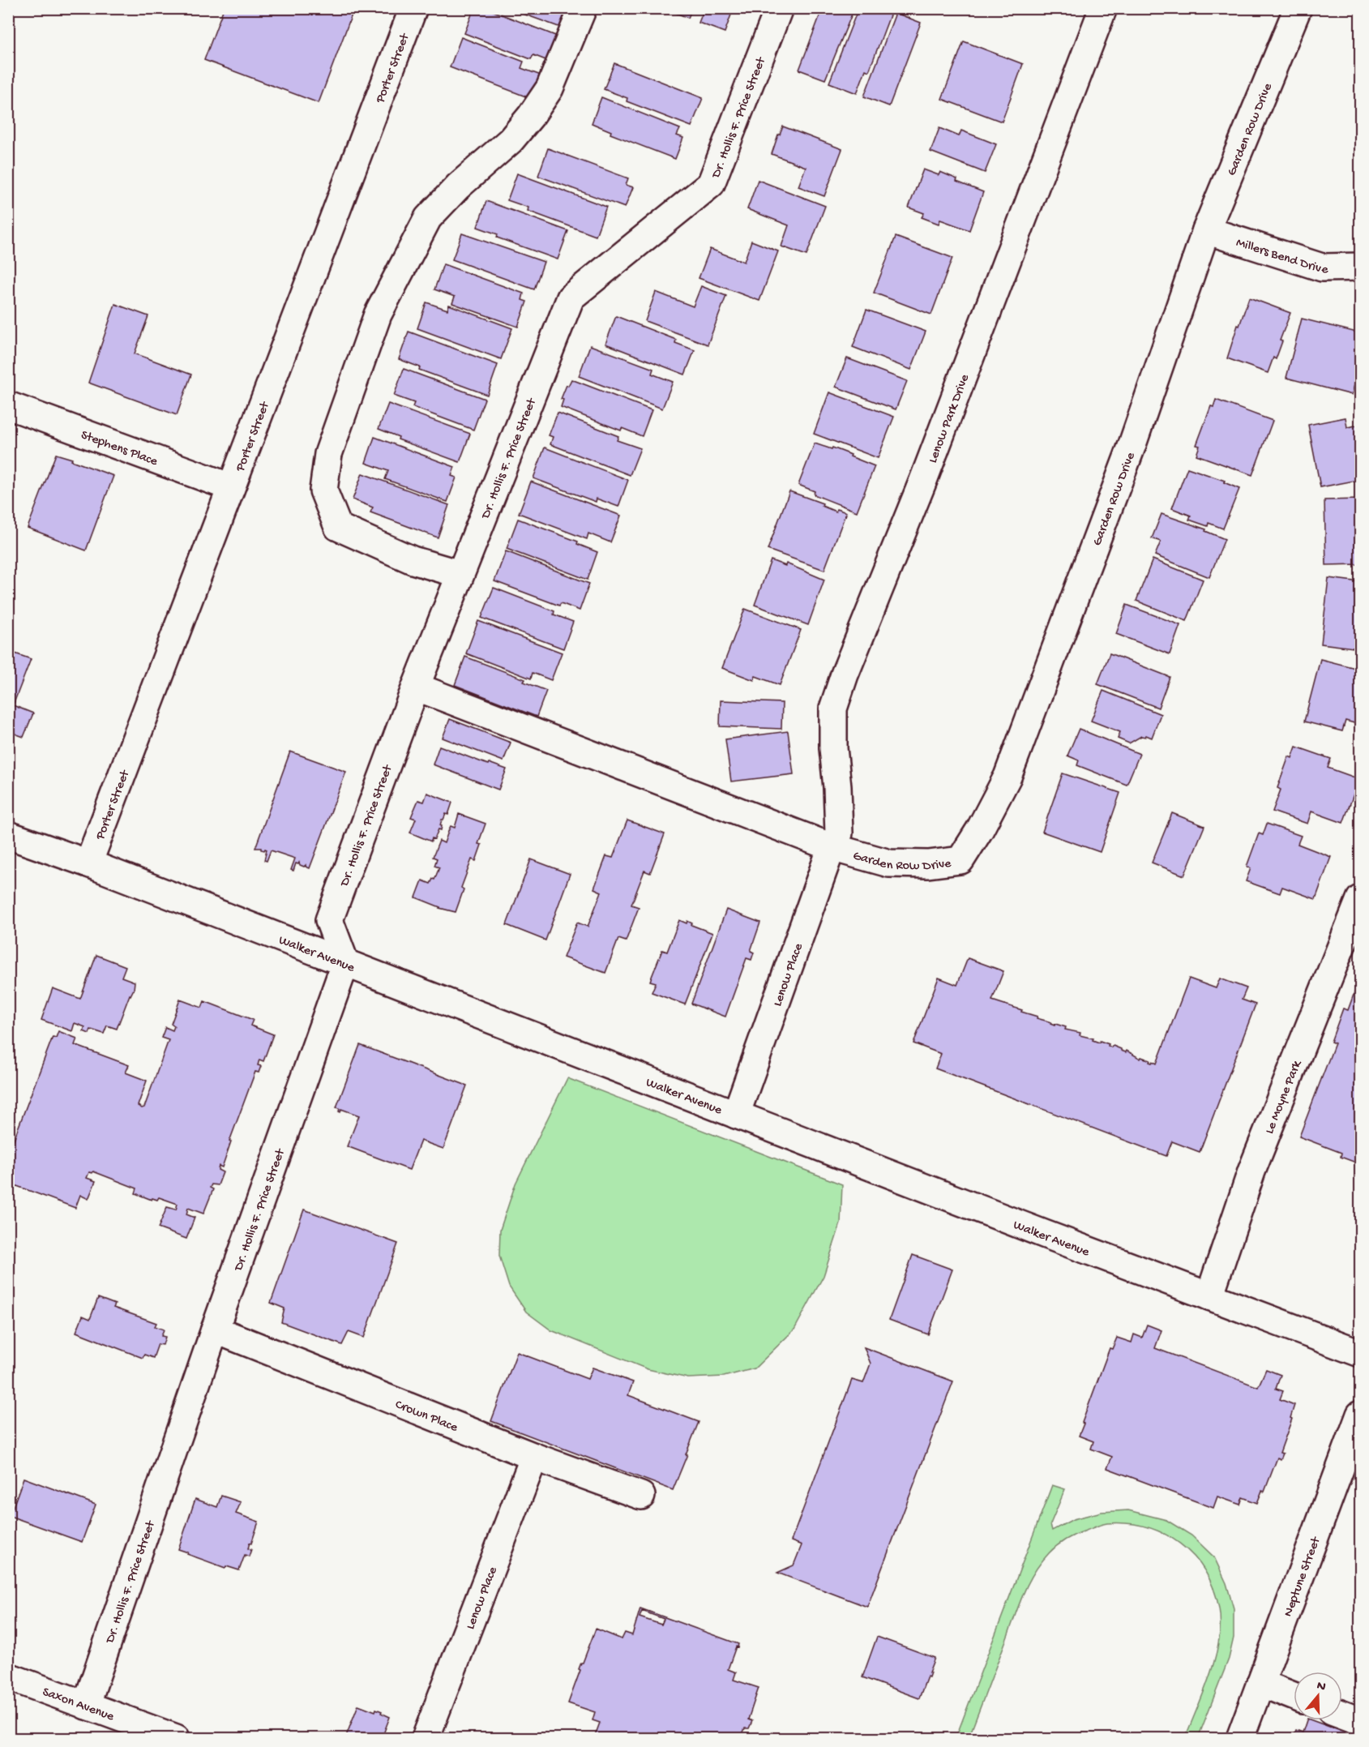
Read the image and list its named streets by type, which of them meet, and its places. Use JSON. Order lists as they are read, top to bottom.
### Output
{
  "streets": {
    "street": [
      "Porter Street",
      "Dr. Hollis F. Price Street",
      "Garden Row Drive",
      "Millers Bend Drive",
      "Lenow Park Drive",
      "Stephens Place",
      "Walker Avenue",
      "Lenow Place",
      "Le Moyne Park",
      "Crown Place",
      "Neptune Street",
      "Saxon Avenue"
    ]
  },
  "crossings": [
    ["Porter Street", "Stephens Place"],
    ["Porter Street", "Walker Avenue"],
    ["Dr. Hollis F. Price Street", "Walker Avenue"],
    ["Dr. Hollis F. Price Street", "Crown Place"],
    ["Dr. Hollis F. Price Street", "Saxon Avenue"],
    ["Garden Row Drive", "Millers Bend Drive"],
    ["Garden Row Drive", "Lenow Park Drive"],
    ["Garden Row Drive", "Lenow Place"],
    ["Lenow Park Drive", "Lenow Place"],
    ["Walker Avenue", "Lenow Place"],
    ["Walker Avenue", "Le Moyne Park"],
    ["Lenow Place", "Crown Place"]
  ],
  "north": "top"
}
